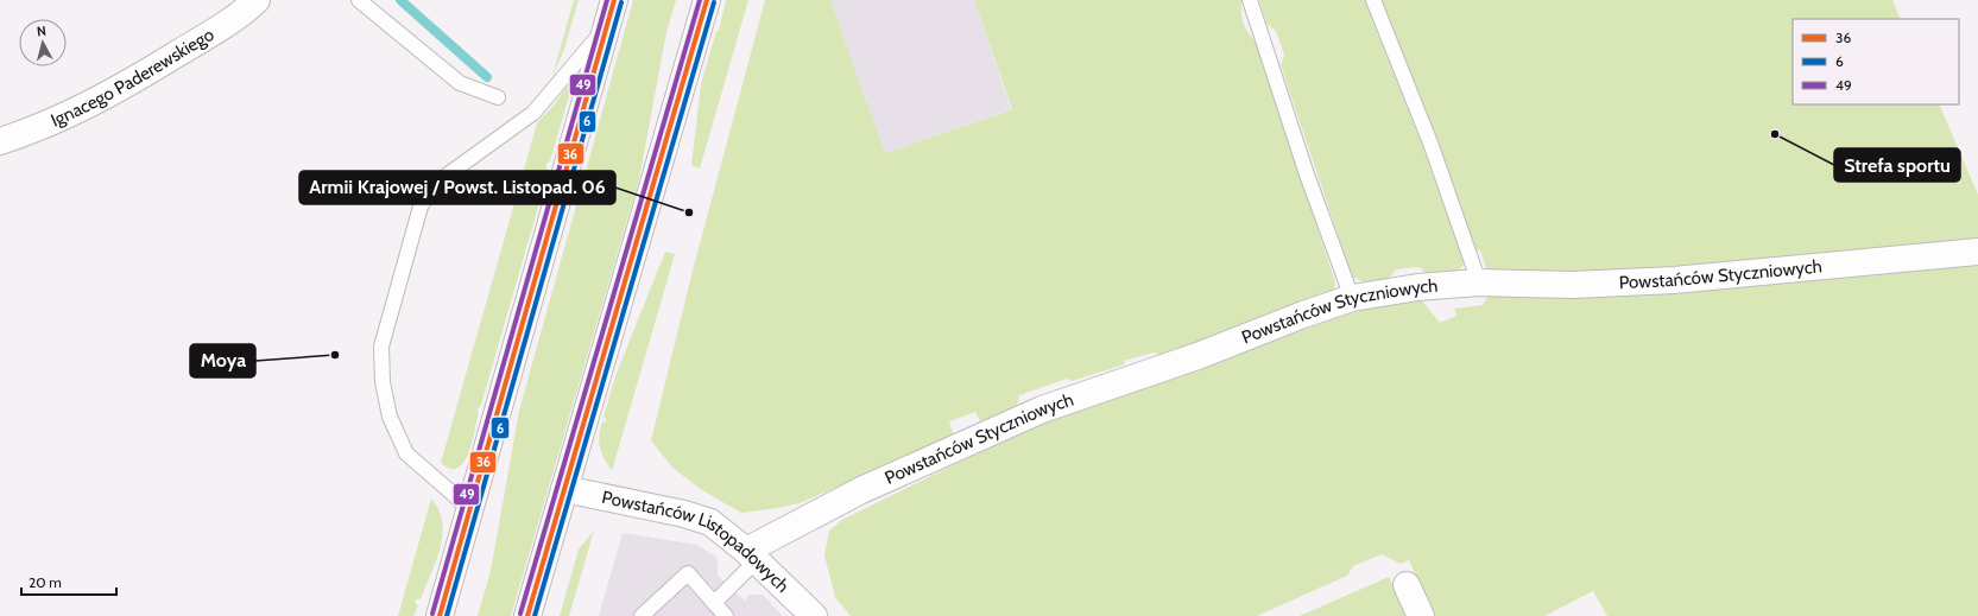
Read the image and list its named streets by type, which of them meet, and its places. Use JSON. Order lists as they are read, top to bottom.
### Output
{
  "streets": {
    "street": ["Ignacego Paderewskiego", "Powstańców Styczniowych", "Powstańców Listopadowych"]
  },
  "crossings": [
    ["Powstańców Styczniowych", "Powstańców Listopadowych"]
  ],
  "places": ["Strefa sportu", "Armii Krajowej / Powst. Listopad. 06", "Moya"],
  "lines": ["transit line 36", "transit line 49", "transit line 6"],
  "legend": ["36", "6", "49"],
  "scale_bar": "20 m",
  "north": "top"
}
